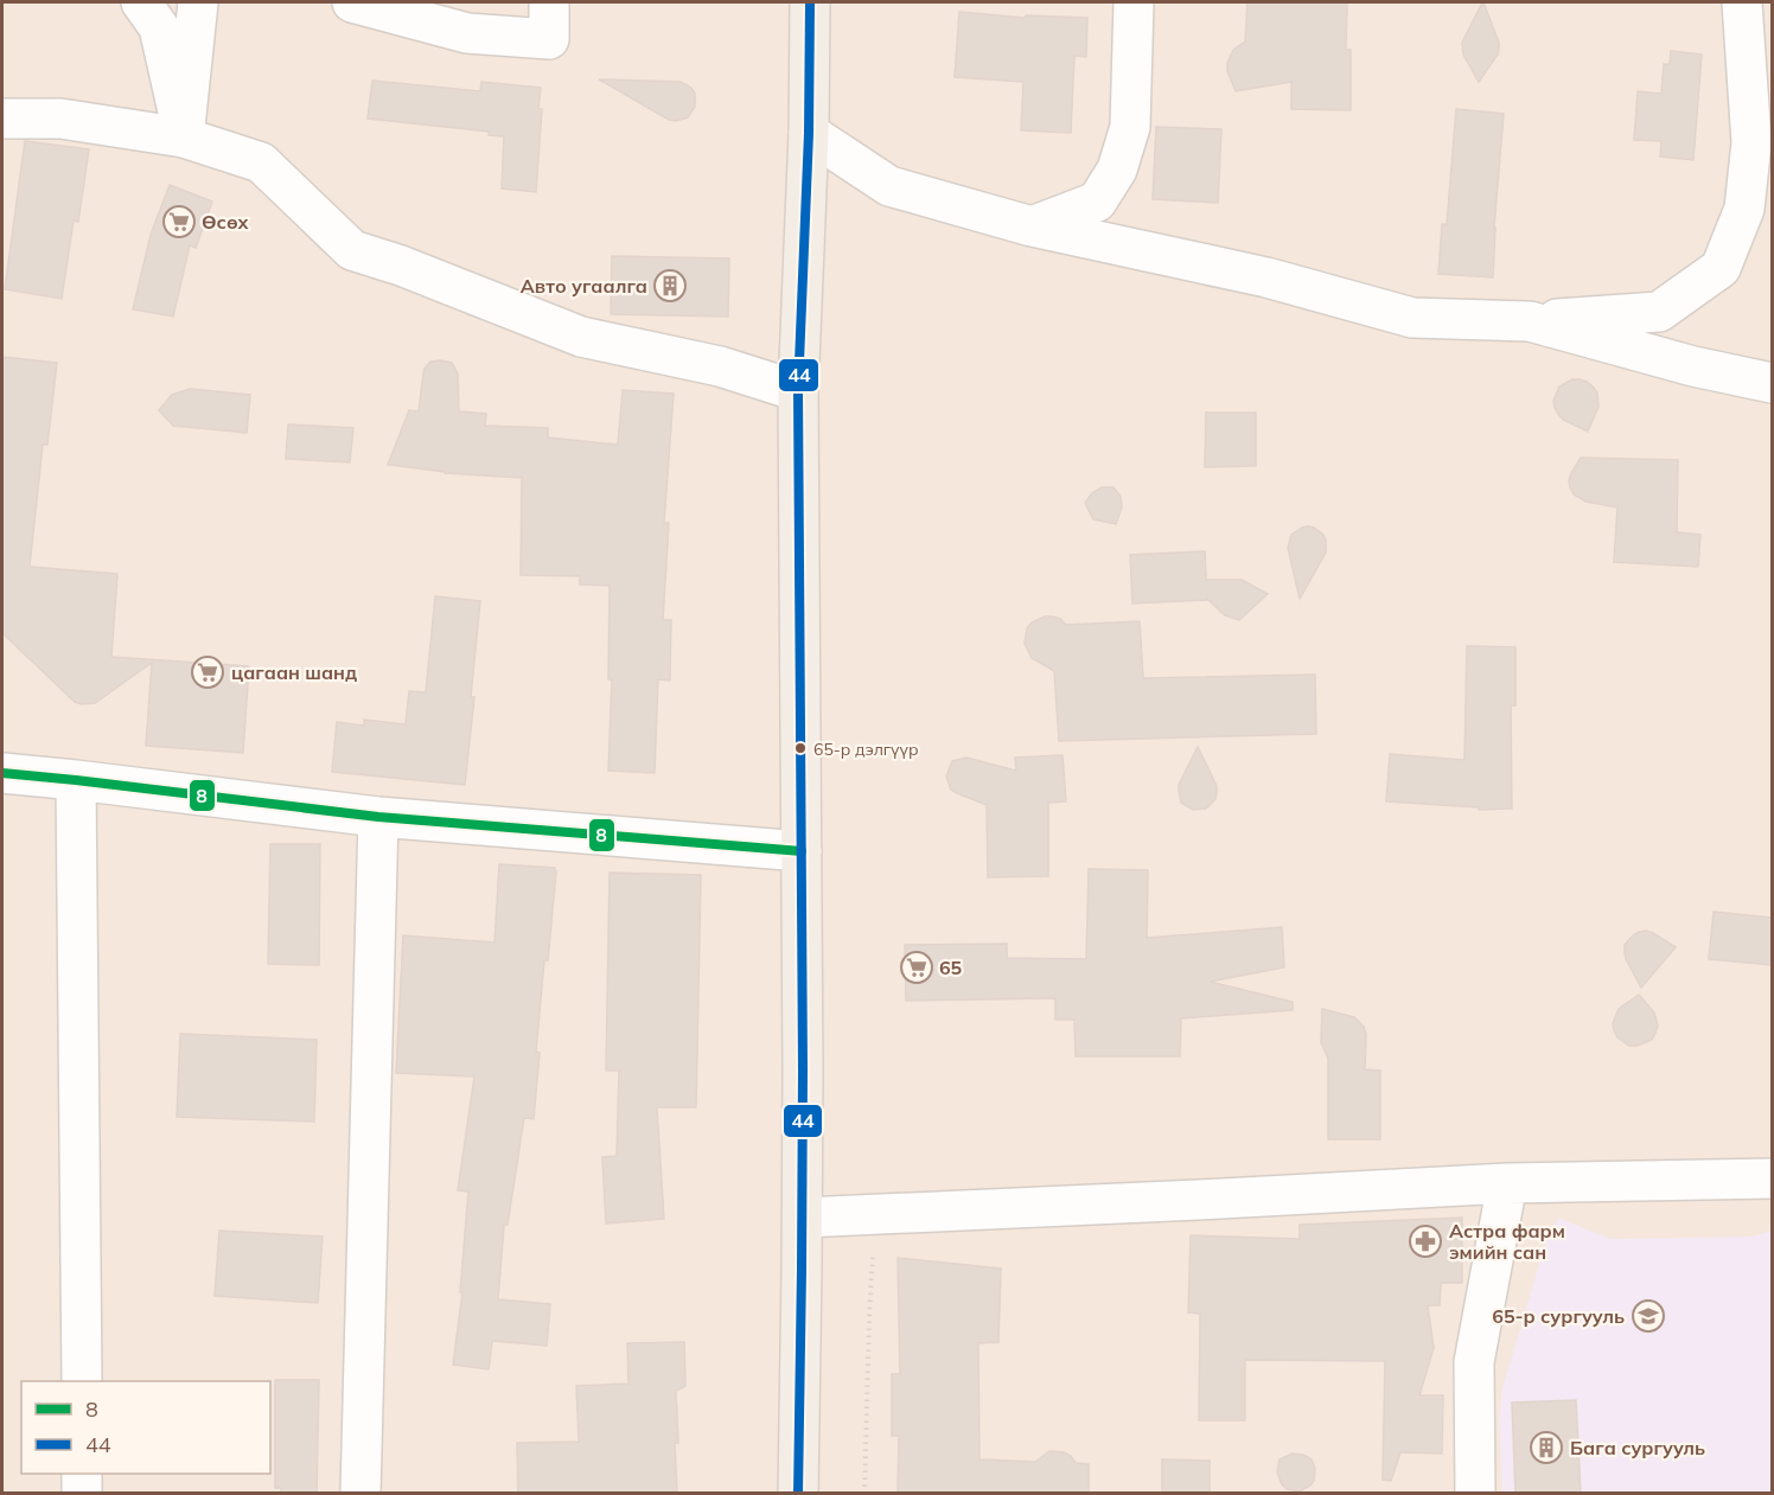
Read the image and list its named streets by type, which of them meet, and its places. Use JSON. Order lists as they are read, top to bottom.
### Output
{
  "places": {
    "supermarket": ["Өсөх", "цагаан шанд", "65"],
    "building": ["Авто угаалга", "Бага сургууль"],
    "other": ["65-р дэлгүүр"],
    "pharmacy": ["Астра фарм эмийн сан"],
    "school or university": ["65-р сургууль"]
  },
  "lines": ["transit line 44", "transit line 8"],
  "legend": ["8", "44"]
}
